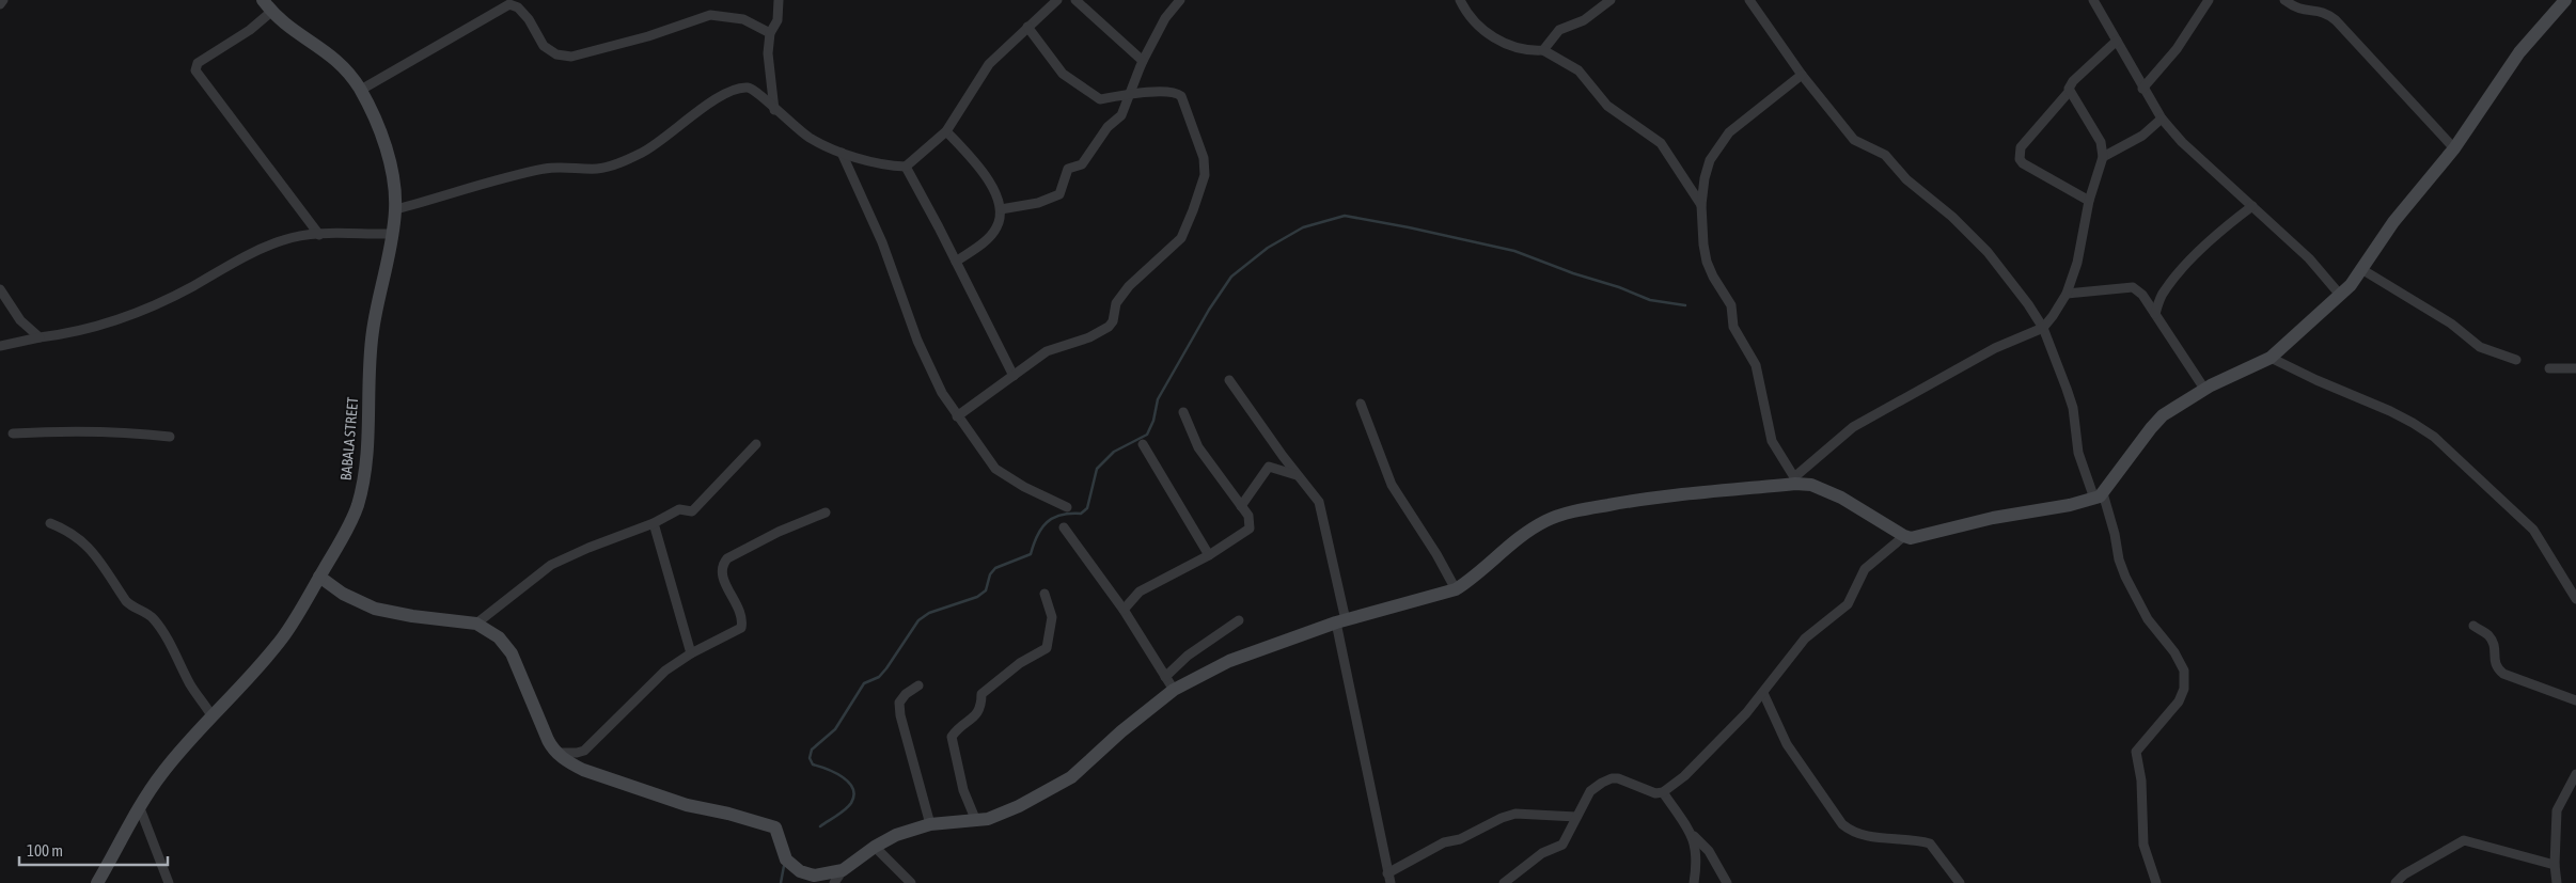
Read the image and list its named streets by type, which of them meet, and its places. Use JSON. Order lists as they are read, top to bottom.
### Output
{
  "streets": {
    "street": ["BABALA STREET"]
  },
  "scale_bar": "100 m"
}
